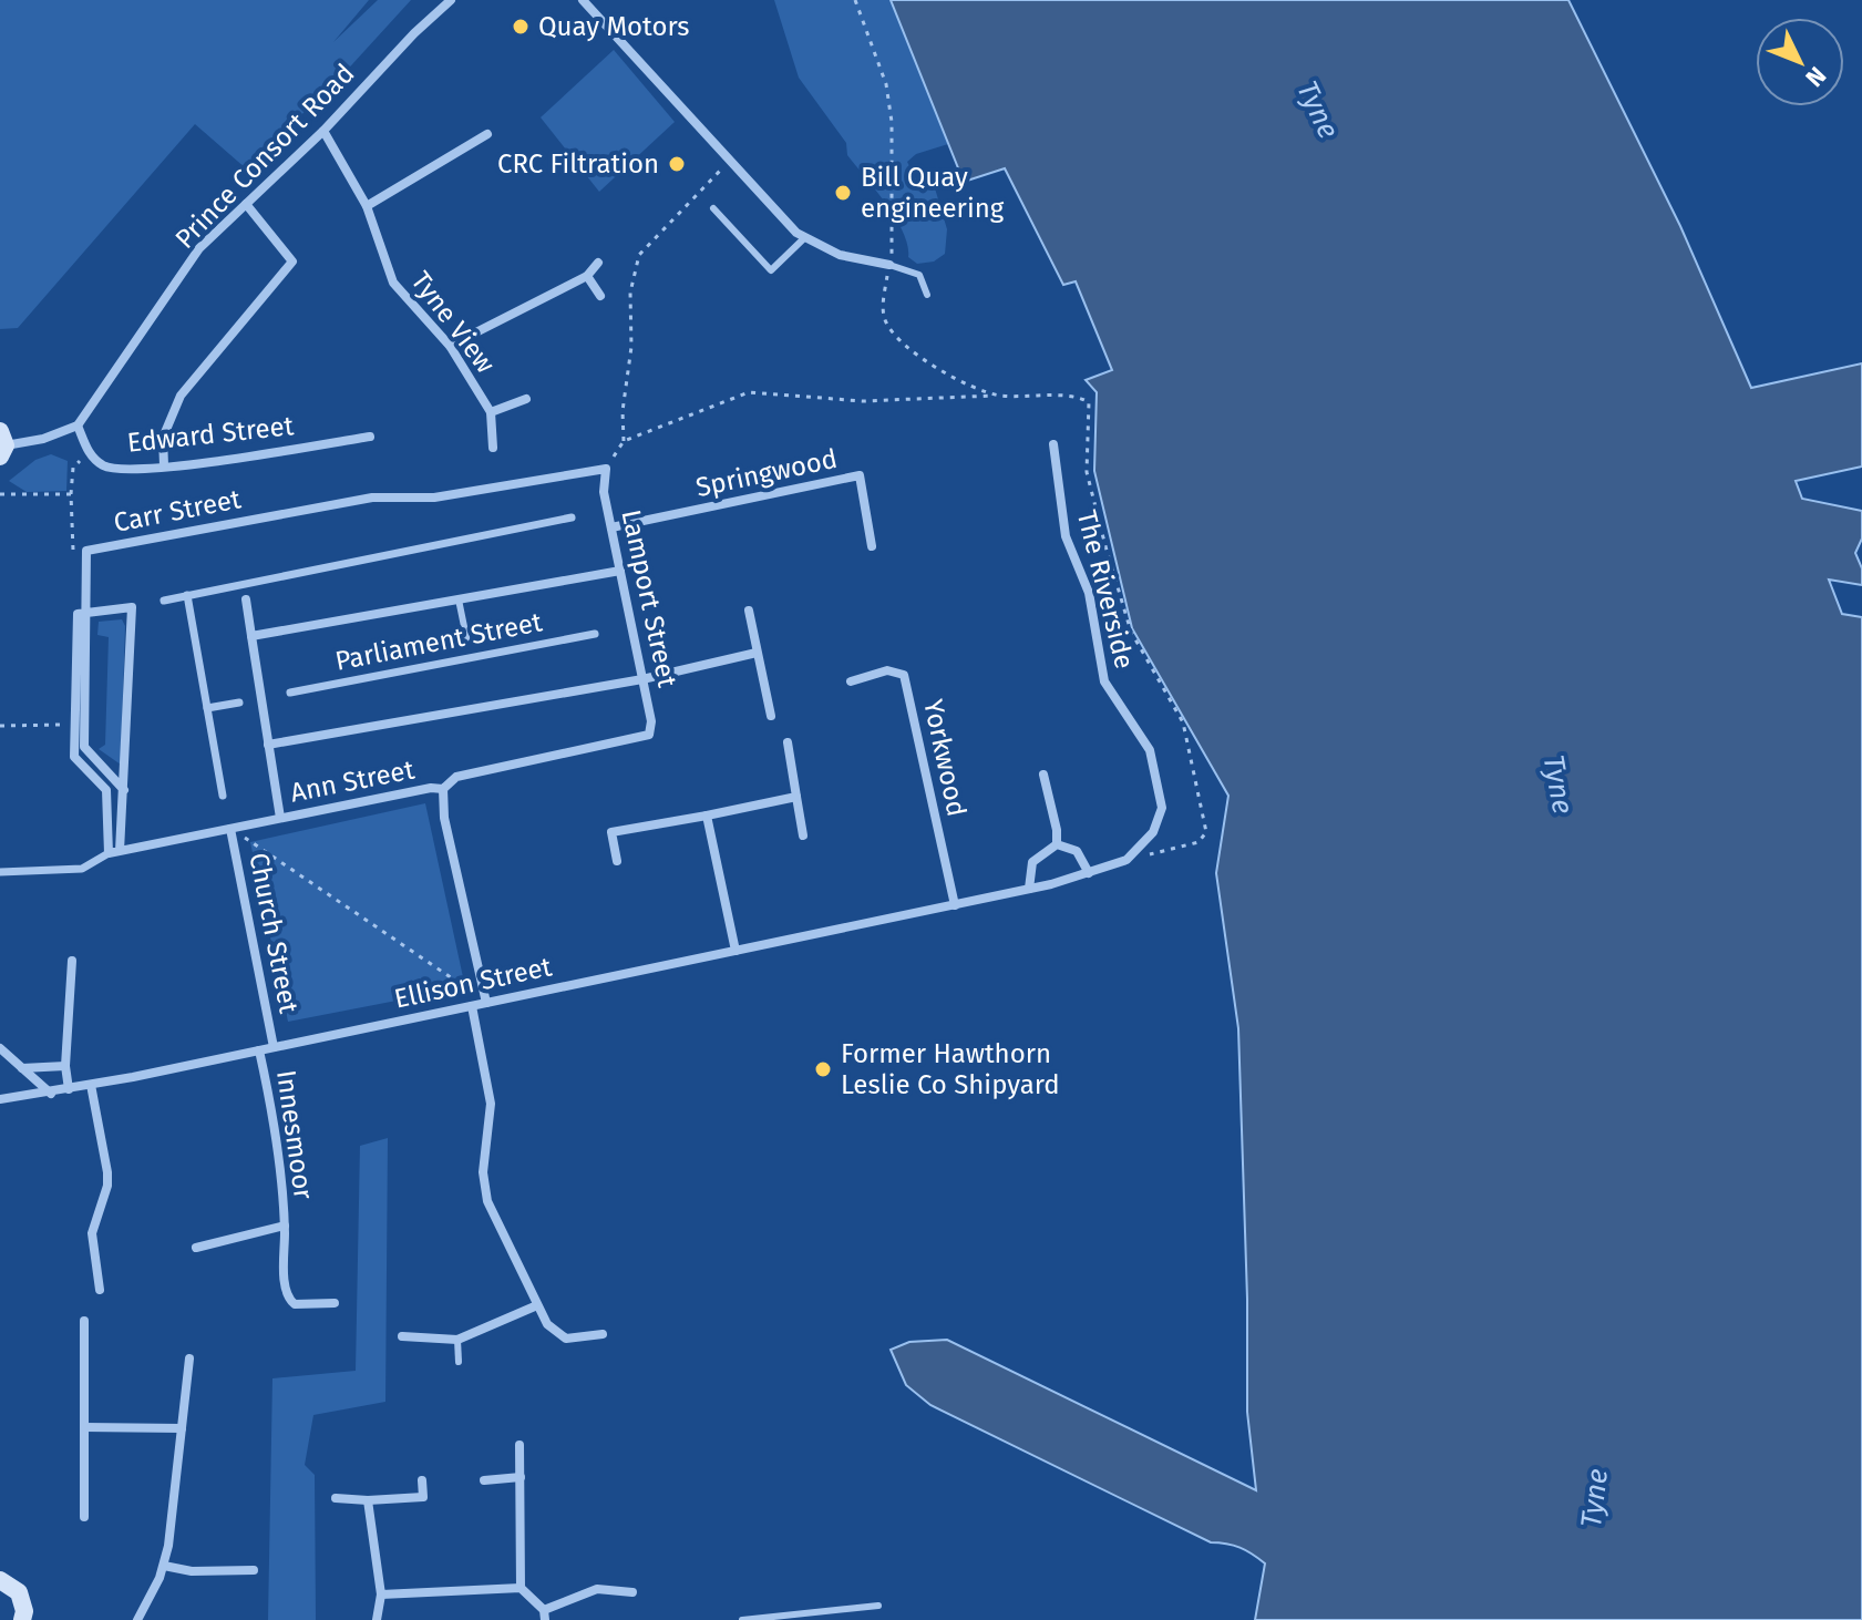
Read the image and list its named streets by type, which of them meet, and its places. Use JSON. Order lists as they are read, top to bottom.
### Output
{
  "streets": {
    "street": [
      "Prince Consort Road",
      "Tyne View",
      "Edward Street",
      "Springwood",
      "Carr Street",
      "The Riverside",
      "Lamport Street",
      "Parliament Street",
      "Yorkwood",
      "Ann Street",
      "Church Street",
      "Ellison Street",
      "Innesmoor"
    ]
  },
  "crossings": [
    ["Prince Consort Road", "Tyne View"],
    ["Prince Consort Road", "Edward Street"],
    ["Springwood", "Lamport Street"],
    ["Carr Street", "Lamport Street"],
    ["Lamport Street", "Ann Street"],
    ["Yorkwood", "Ellison Street"],
    ["Ann Street", "Church Street"],
    ["Church Street", "Ellison Street"],
    ["Ellison Street", "Innesmoor"]
  ],
  "water": ["Tyne"],
  "places": [
    "Quay Motors",
    "CRC Filtration",
    "Bill Quay engineering",
    "Former Hawthorn Leslie Co Shipyard"
  ],
  "north": "bottom right"
}
